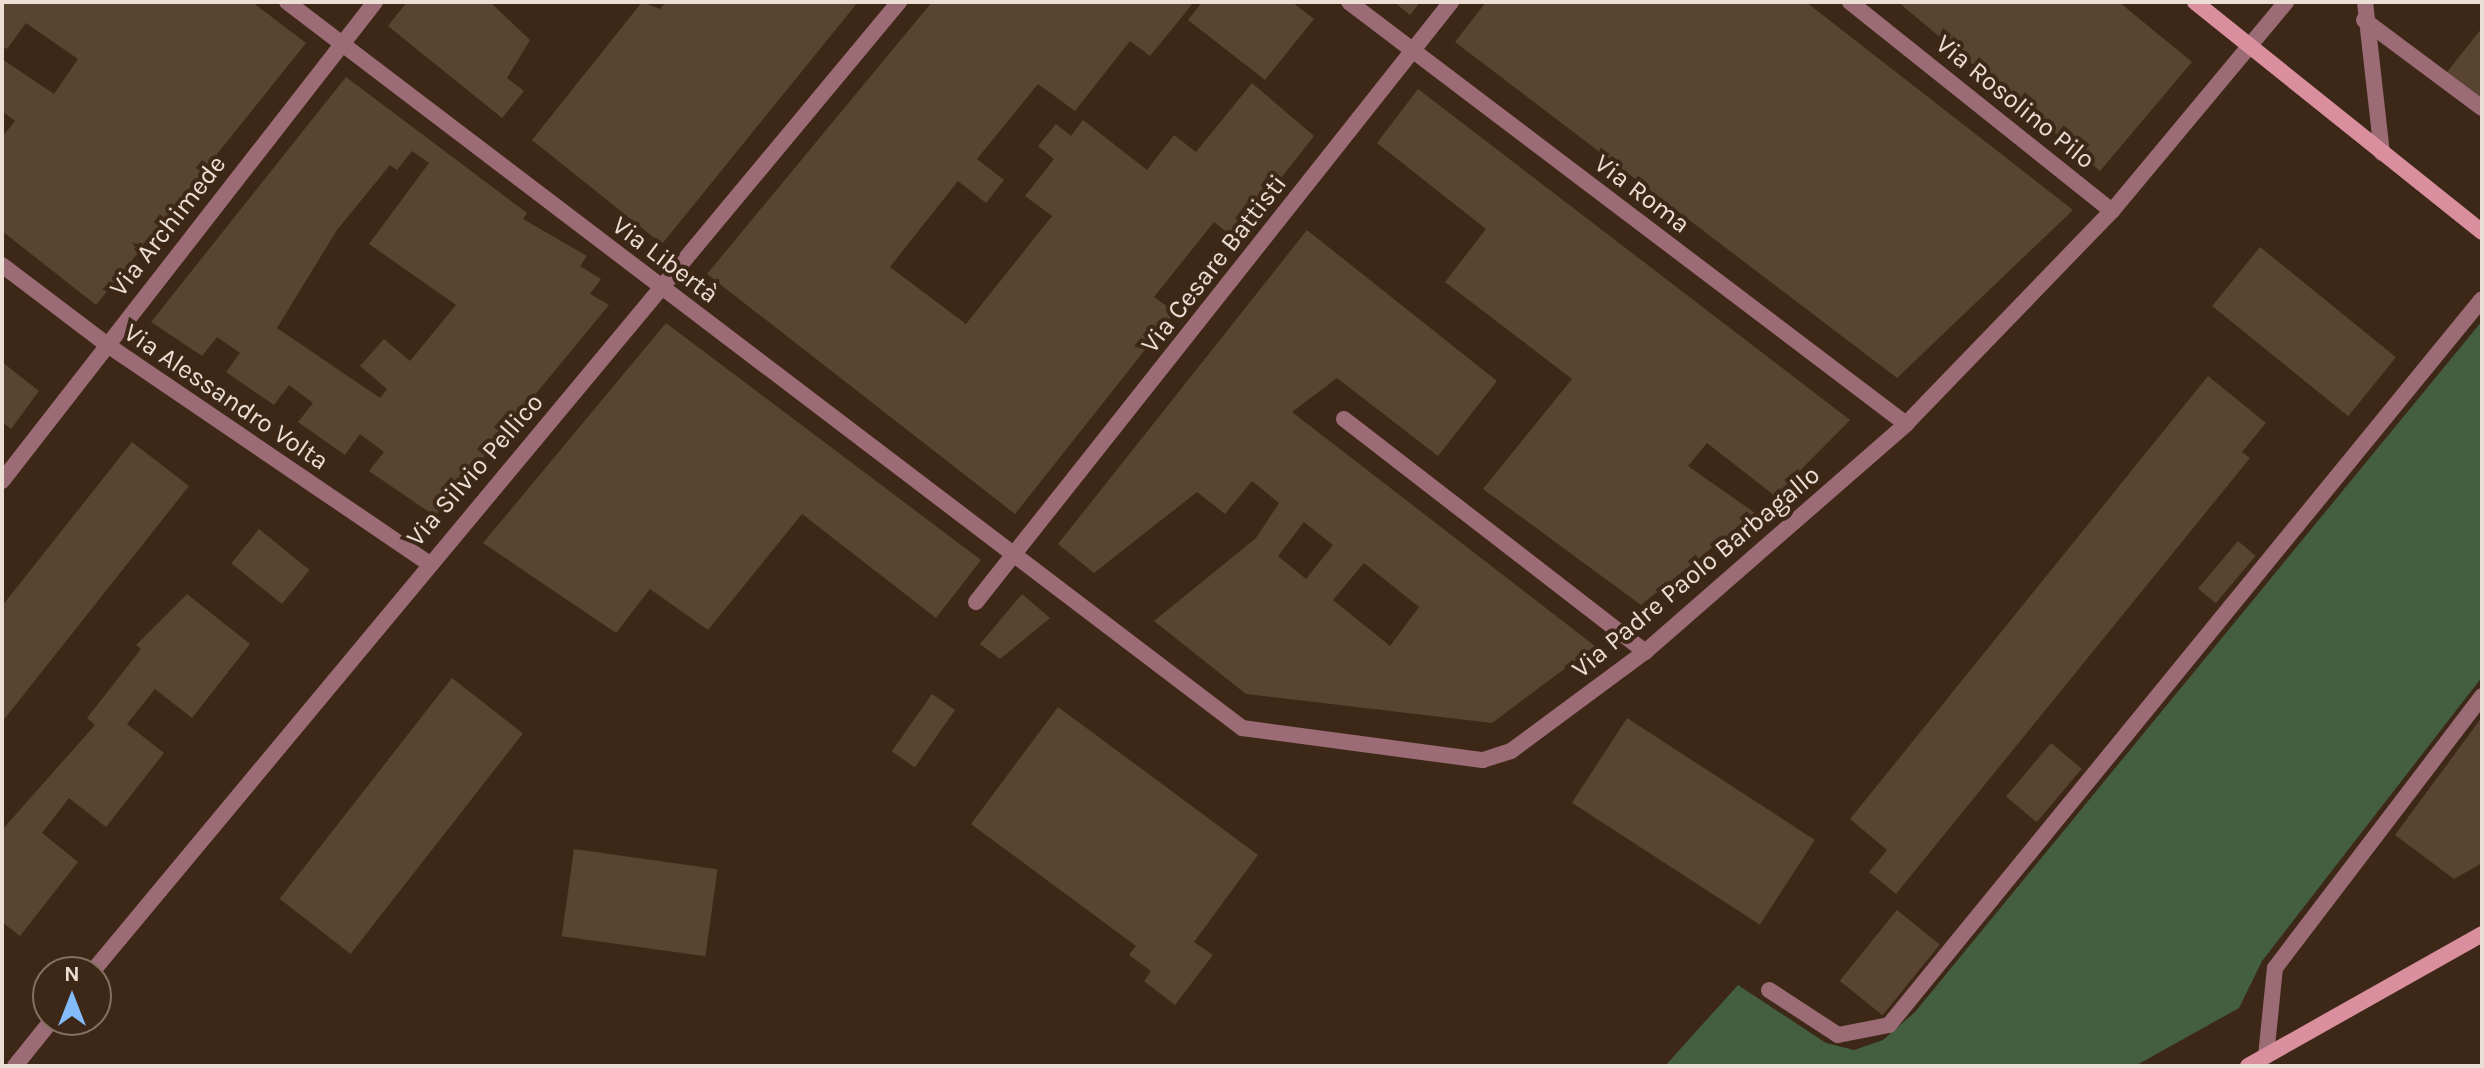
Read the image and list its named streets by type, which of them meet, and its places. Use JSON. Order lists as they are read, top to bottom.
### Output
{
  "streets": {
    "street": [
      "Via Rosolino Pilo",
      "Via Roma",
      "Via Archimede",
      "Via Libertà",
      "Via Cesare Battisti",
      "Via Alessandro Volta",
      "Via Silvio Pellico",
      "Via Padre Paolo Barbagallo"
    ]
  },
  "crossings": [
    ["Via Rosolino Pilo", "Via Padre Paolo Barbagallo"],
    ["Via Roma", "Via Cesare Battisti"],
    ["Via Roma", "Via Padre Paolo Barbagallo"],
    ["Via Archimede", "Via Libertà"],
    ["Via Archimede", "Via Alessandro Volta"],
    ["Via Libertà", "Via Cesare Battisti"],
    ["Via Libertà", "Via Silvio Pellico"],
    ["Via Libertà", "Via Padre Paolo Barbagallo"],
    ["Via Cesare Battisti", "Via Padre Paolo Barbagallo"],
    ["Via Alessandro Volta", "Via Silvio Pellico"]
  ],
  "north": "top"
}
